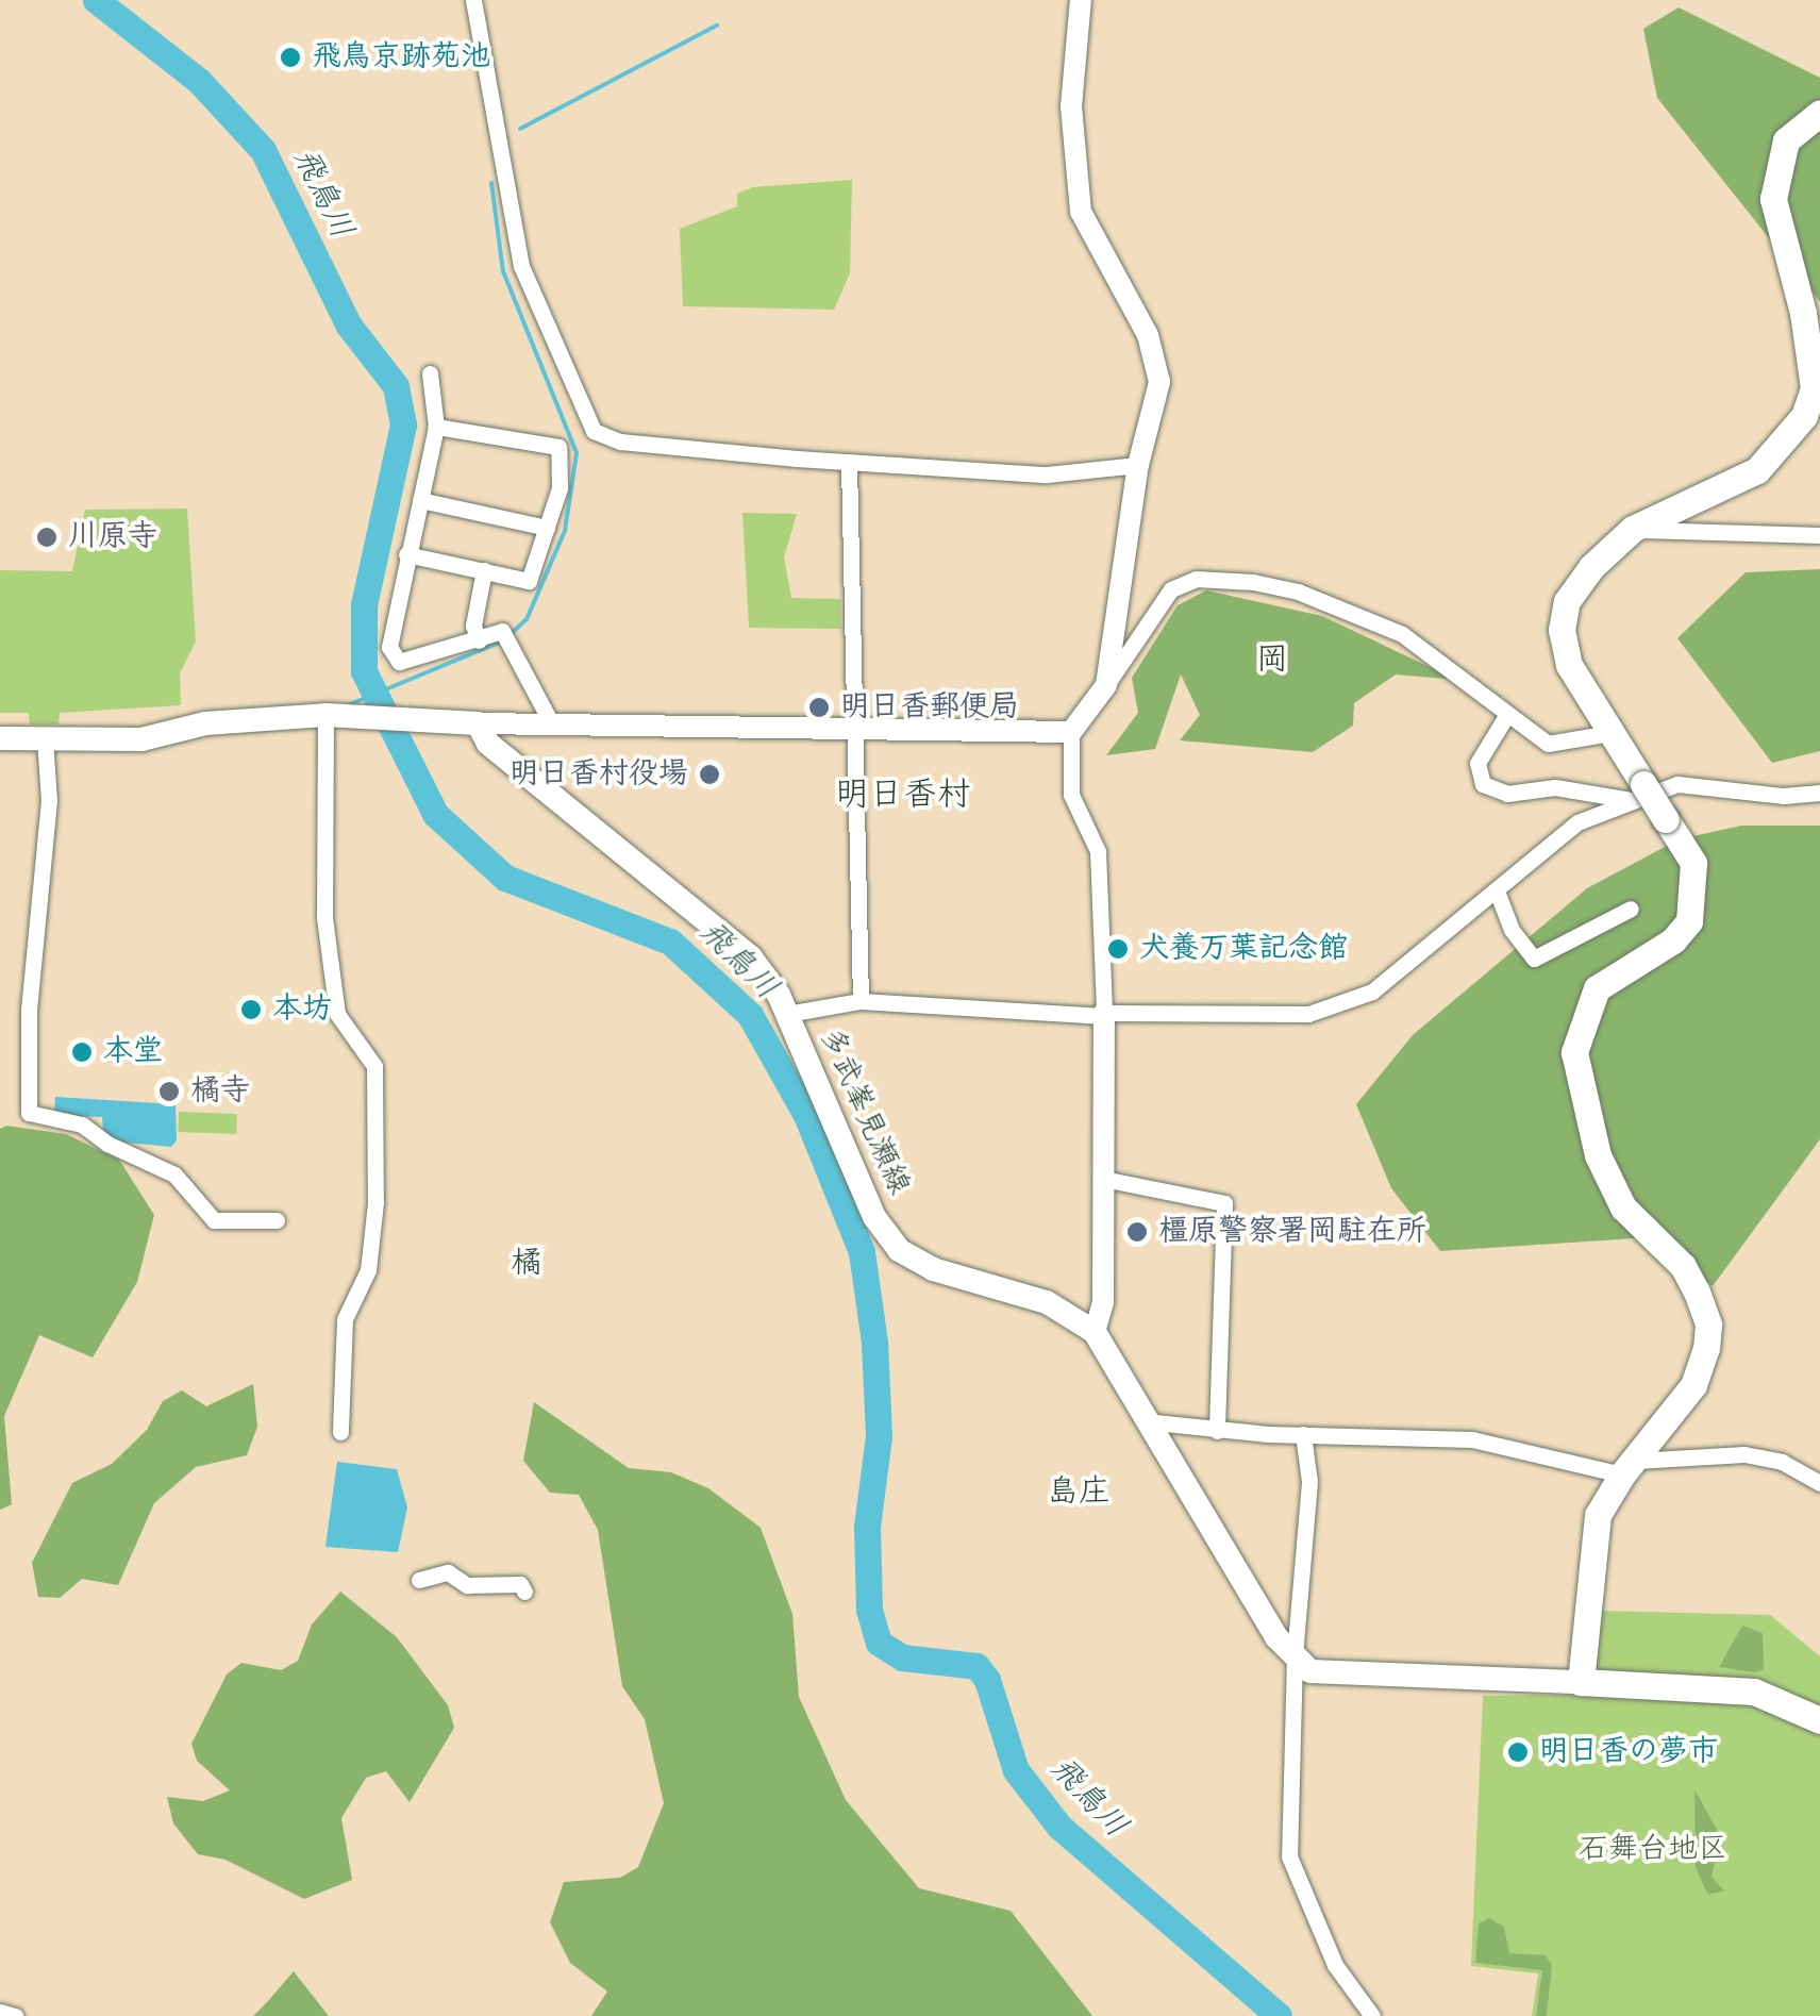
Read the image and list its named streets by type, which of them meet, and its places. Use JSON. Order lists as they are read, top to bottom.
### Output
{
  "streets": {
    "main road": ["多武峯見瀬線"]
  },
  "districts": [
    "岡",
    "明日香村",
    "橘",
    "島庄"
  ],
  "water": ["飛鳥川"],
  "parks": ["石舞台地区"],
  "places": [
    "飛鳥京跡苑池",
    "川原寺",
    "明日香郵便局",
    "明日香村役場",
    "犬養万葉記念館",
    "本坊",
    "本堂",
    "橘寺",
    "橿原警察署岡駐在所",
    "明日香の夢市"
  ]
}
